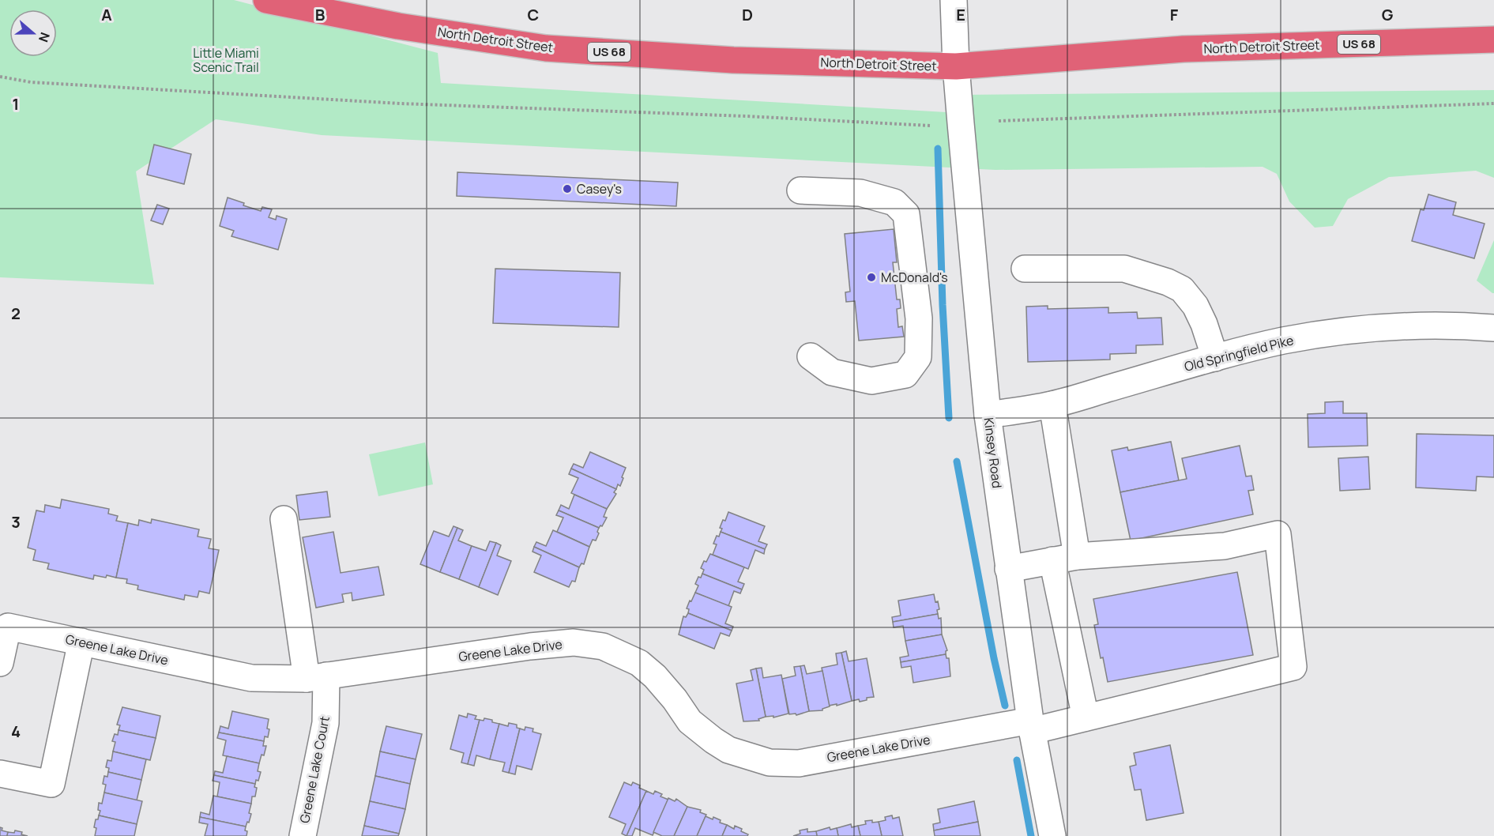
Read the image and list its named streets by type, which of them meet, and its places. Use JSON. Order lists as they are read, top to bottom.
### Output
{
  "streets": {
    "highway": ["North Detroit Street", "US 68"],
    "street": [
      "Old Springfield Pike",
      "Kinsey Road",
      "Greene Lake Drive",
      "Greene Lake Court"
    ]
  },
  "crossings": [
    ["North Detroit Street", "Kinsey Road"],
    ["Old Springfield Pike", "Kinsey Road"],
    ["Kinsey Road", "Greene Lake Drive"],
    ["Greene Lake Drive", "Greene Lake Court"]
  ],
  "parks": ["Little Miami Scenic Trail"],
  "places": ["Casey's", "McDonald's"],
  "north": "right",
  "grid": {
    "columns": [
      "A",
      "B",
      "C",
      "D",
      "E",
      "F",
      "G"
    ],
    "rows": [
      "1",
      "2",
      "3",
      "4"
    ]
  }
}
